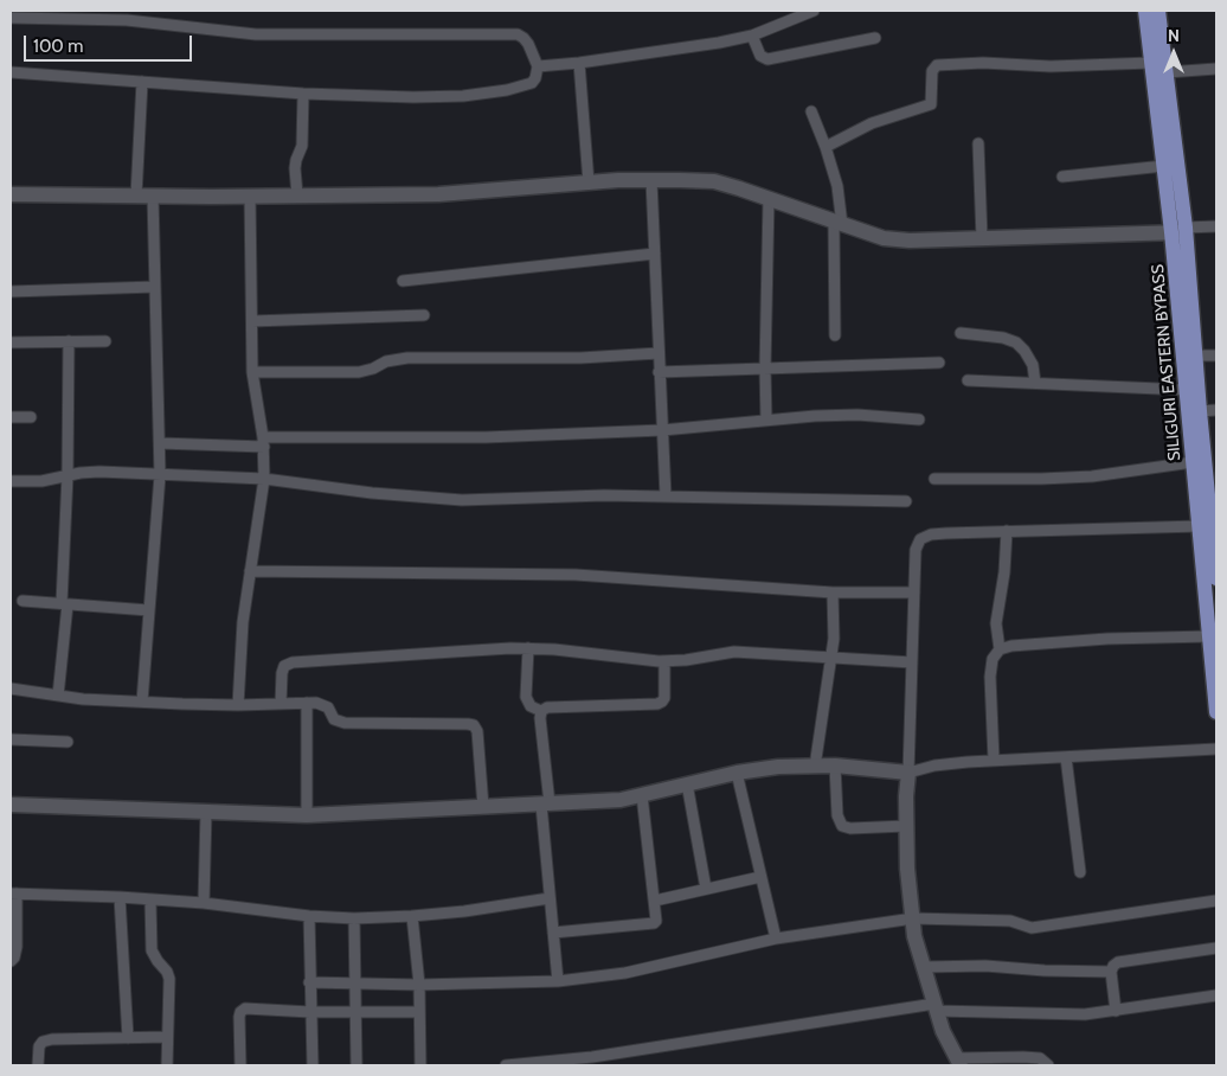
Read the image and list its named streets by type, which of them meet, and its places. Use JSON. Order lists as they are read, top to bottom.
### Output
{
  "streets": {
    "main road": ["SILIGURI EASTERN BYPASS"]
  },
  "scale_bar": "100 m",
  "north": "top"
}
